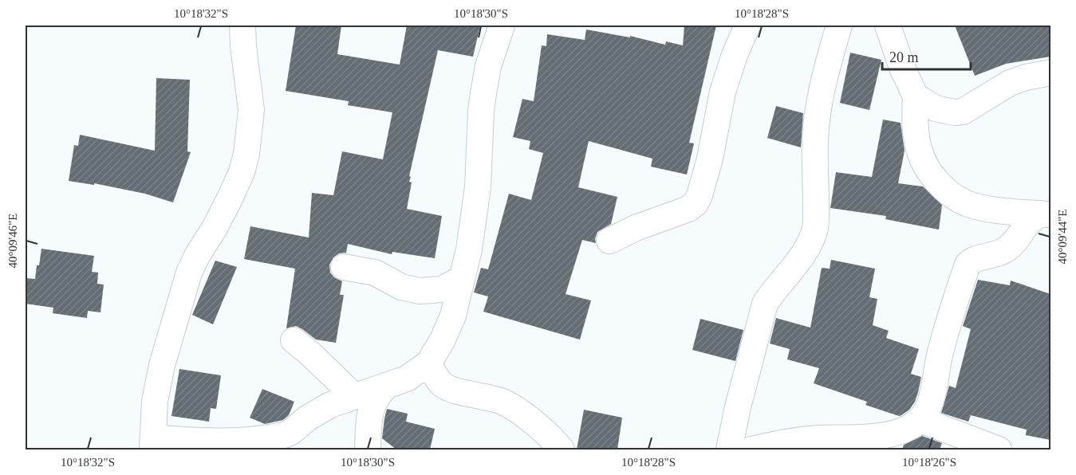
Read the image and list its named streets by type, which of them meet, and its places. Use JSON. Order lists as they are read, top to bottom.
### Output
{
  "scale_bar": "20 m",
  "coordinates": [
    "10°18'32\"S",
    "10°18'30\"S",
    "10°18'28\"S",
    "40°09'44\"E",
    "40°09'46\"E",
    "10°18'26\"S"
  ]
}
